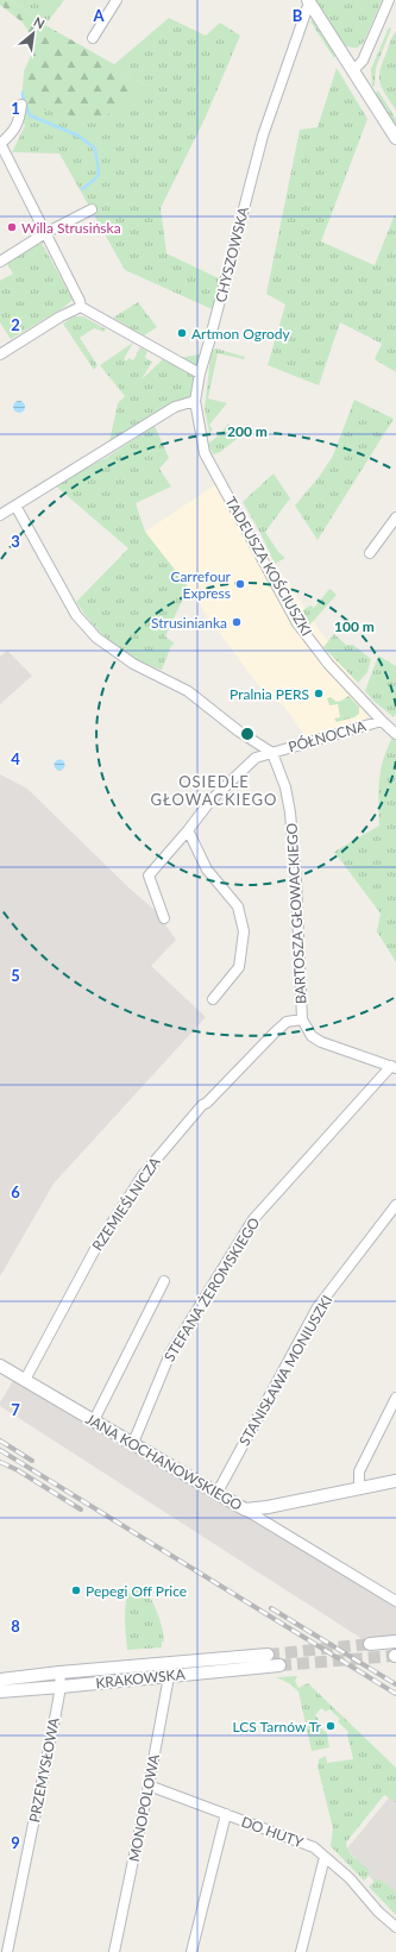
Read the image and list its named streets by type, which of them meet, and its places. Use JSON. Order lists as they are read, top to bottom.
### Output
{
  "streets": {
    "street": [
      "CHYSZOWSKA",
      "TADEUSZA KOŚCIUSZKI",
      "PÓŁNOCNA",
      "BARTOSZA GŁOWACKIEGO",
      "RZEMIEŚLNICZA",
      "STEFANA ŻEROMSKIEGO",
      "STANISŁAWA MONIUSZKI",
      "JANA KOCHANOWSKIEGO",
      "KRAKOWSKA",
      "PRZEMYSŁOWA",
      "MONOPOLOWA",
      "DO HUTY"
    ]
  },
  "crossings": [
    ["CHYSZOWSKA", "TADEUSZA KOŚCIUSZKI"],
    ["TADEUSZA KOŚCIUSZKI", "PÓŁNOCNA"],
    ["PÓŁNOCNA", "BARTOSZA GŁOWACKIEGO"],
    ["BARTOSZA GŁOWACKIEGO", "RZEMIEŚLNICZA"],
    ["BARTOSZA GŁOWACKIEGO", "STEFANA ŻEROMSKIEGO"],
    ["RZEMIEŚLNICZA", "JANA KOCHANOWSKIEGO"],
    ["STEFANA ŻEROMSKIEGO", "JANA KOCHANOWSKIEGO"],
    ["STANISŁAWA MONIUSZKI", "JANA KOCHANOWSKIEGO"],
    ["KRAKOWSKA", "PRZEMYSŁOWA"],
    ["KRAKOWSKA", "MONOPOLOWA"],
    ["MONOPOLOWA", "DO HUTY"]
  ],
  "districts": ["OSIEDLE GŁOWACKIEGO"],
  "places": [
    "Willa Strusińska",
    "Artmon Ogrody",
    "Carrefour Express",
    "Strusinianka",
    "Pralnia PERS",
    "Pepegi Off Price",
    "LCS Tarnów Tr"
  ],
  "north": "top right",
  "grid": {
    "columns": ["A", "B"],
    "rows": [
      "1",
      "2",
      "3",
      "4",
      "5",
      "6",
      "7",
      "8",
      "9"
    ]
  },
  "rings": ["200 m", "100 m"]
}
